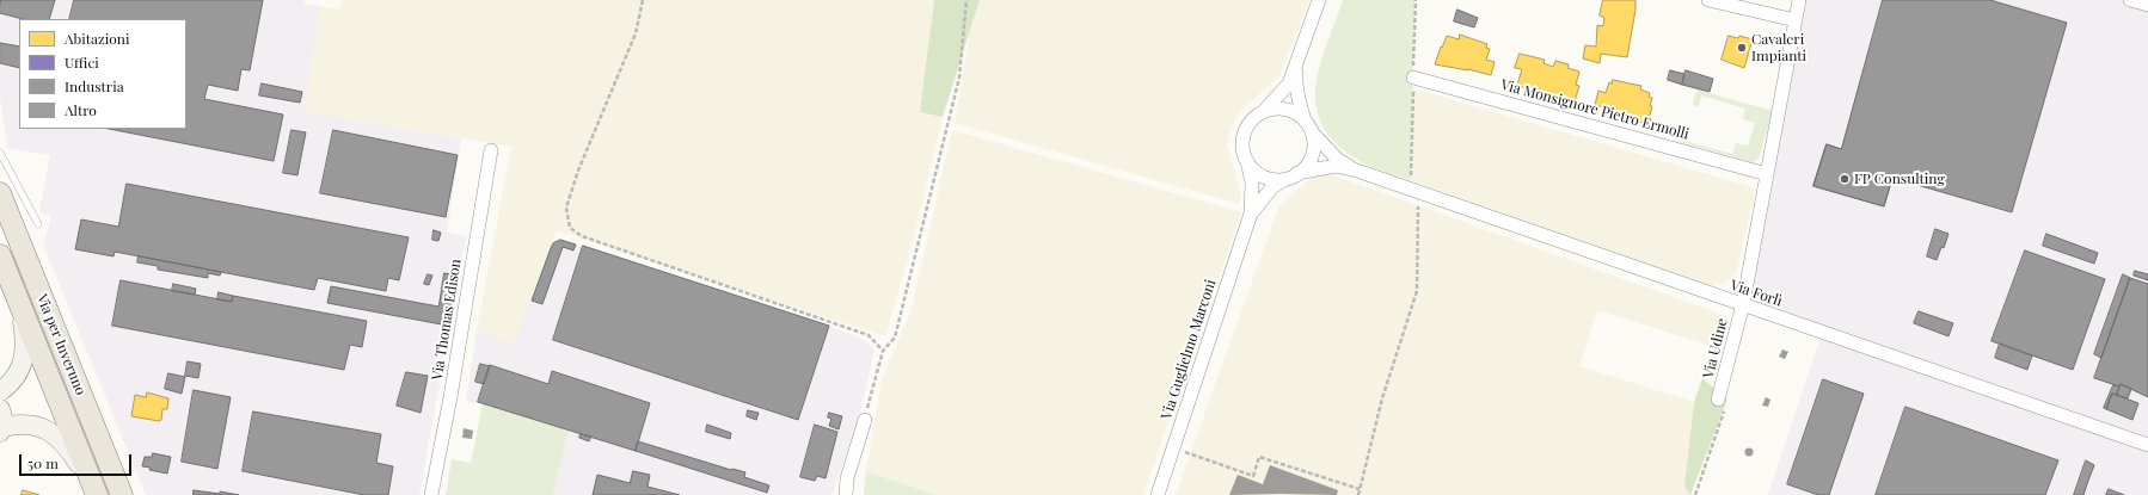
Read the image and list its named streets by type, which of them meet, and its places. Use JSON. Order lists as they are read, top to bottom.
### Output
{
  "streets": {
    "main road": ["Via per Inveruno"],
    "street": [
      "Via Monsignore Pietro Ermolli",
      "Via Forlì",
      "Via Thomas Edison",
      "Via Udine",
      "Via Guglielmo Marconi"
    ]
  },
  "crossings": [
    ["Via Monsignore Pietro Ermolli", "Via Udine"],
    ["Via Forlì", "Via Udine"],
    ["Via Forlì", "Via Guglielmo Marconi"]
  ],
  "places": ["Cavaleri Impianti", "FP Consulting"],
  "legend": [
    "Abitazioni",
    "Uffici",
    "Industria",
    "Altro"
  ],
  "scale_bar": "50 m"
}
